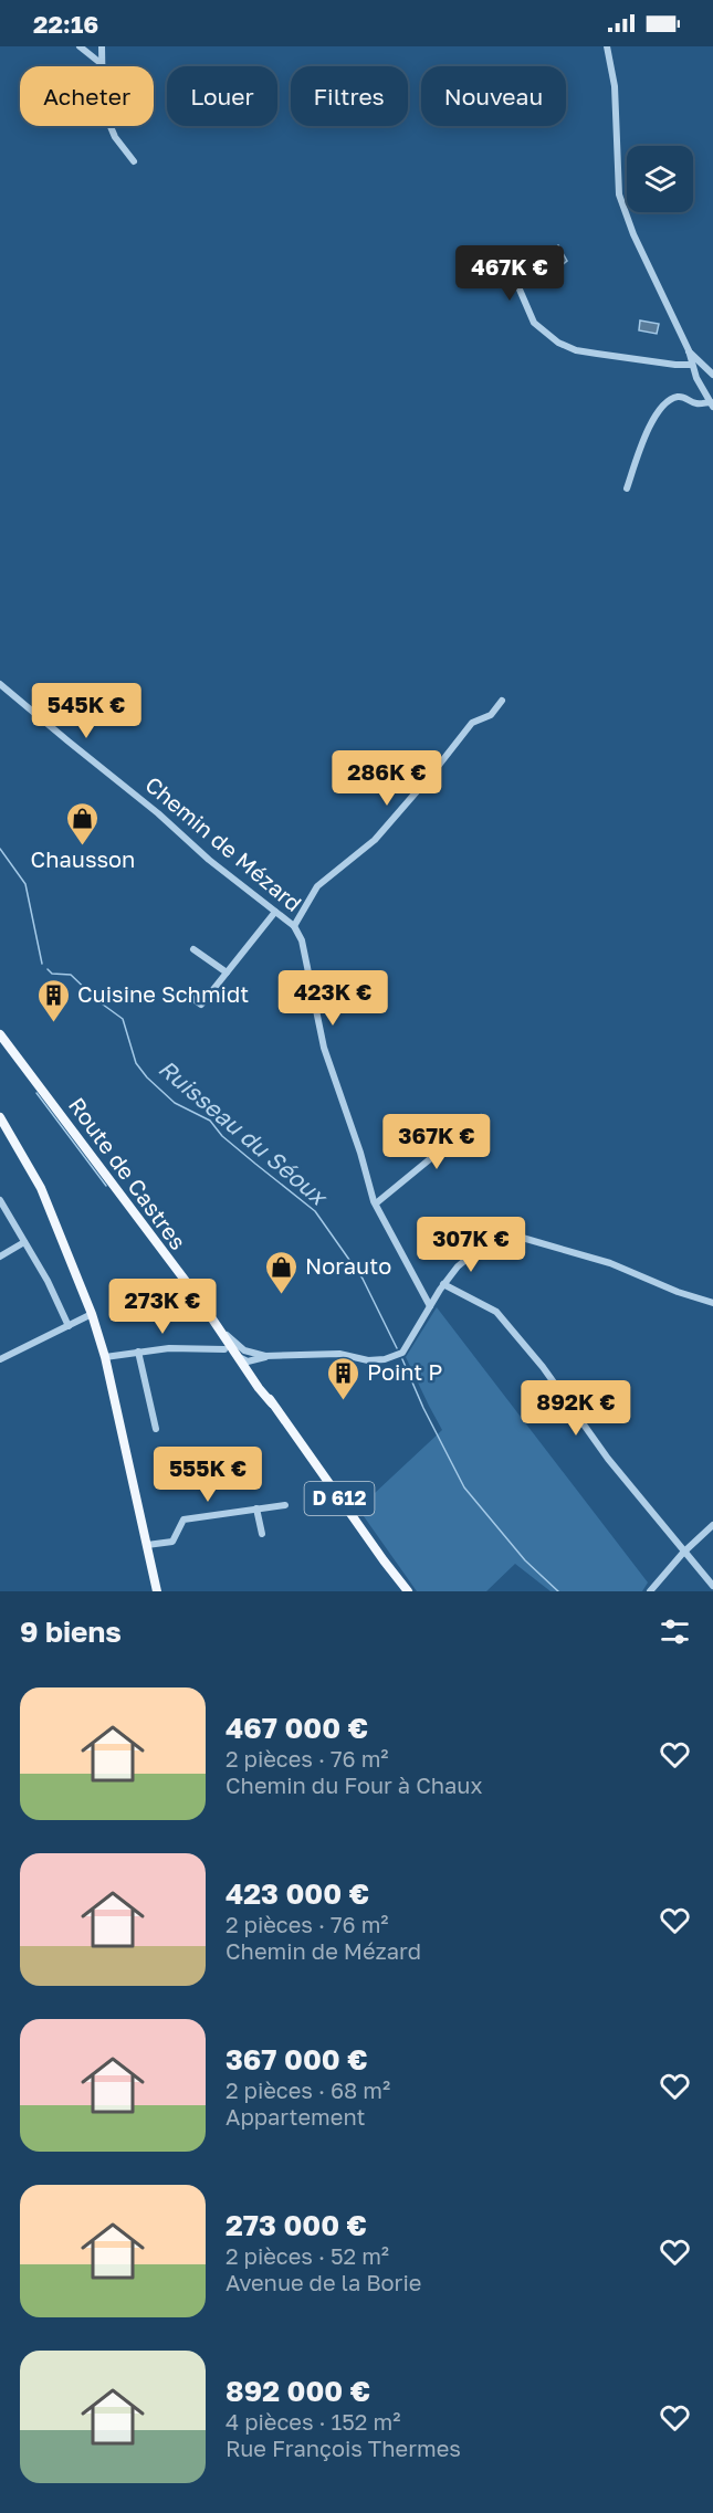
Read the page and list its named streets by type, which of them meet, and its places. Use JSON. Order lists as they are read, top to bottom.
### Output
{
  "streets": {
    "main road": ["Route de Castres", "D 612"],
    "street": ["Chemin de Mézard"]
  },
  "water": ["Ruisseau du Séoux"],
  "places": {
    "shop": ["Chausson", "Norauto"],
    "building": ["Cuisine Schmidt", "Point P"]
  },
  "page": {
    "status": "22:16",
    "chip": [
      "Acheter",
      "Louer",
      "Filtres",
      "Nouveau"
    ],
    "price": [
      "467K €",
      "545K €",
      "286K €",
      "423K €",
      "367K €",
      "307K €",
      "273K €",
      "892K €",
      "555K €"
    ],
    "heading": "9 biens",
    "list": [
      {
        "name": "467 000 €",
        "note": "2 pièces · 76 m² · Chemin du Four à Chaux"
      },
      {
        "name": "423 000 €",
        "note": "2 pièces · 76 m² · Chemin de Mézard"
      },
      {
        "name": "367 000 €",
        "note": "2 pièces · 68 m² · Appartement"
      },
      {
        "name": "273 000 €",
        "note": "2 pièces · 52 m² · Avenue de la Borie"
      },
      {
        "name": "892 000 €",
        "note": "4 pièces · 152 m² · Rue François Thermes"
      }
    ]
  }
}
